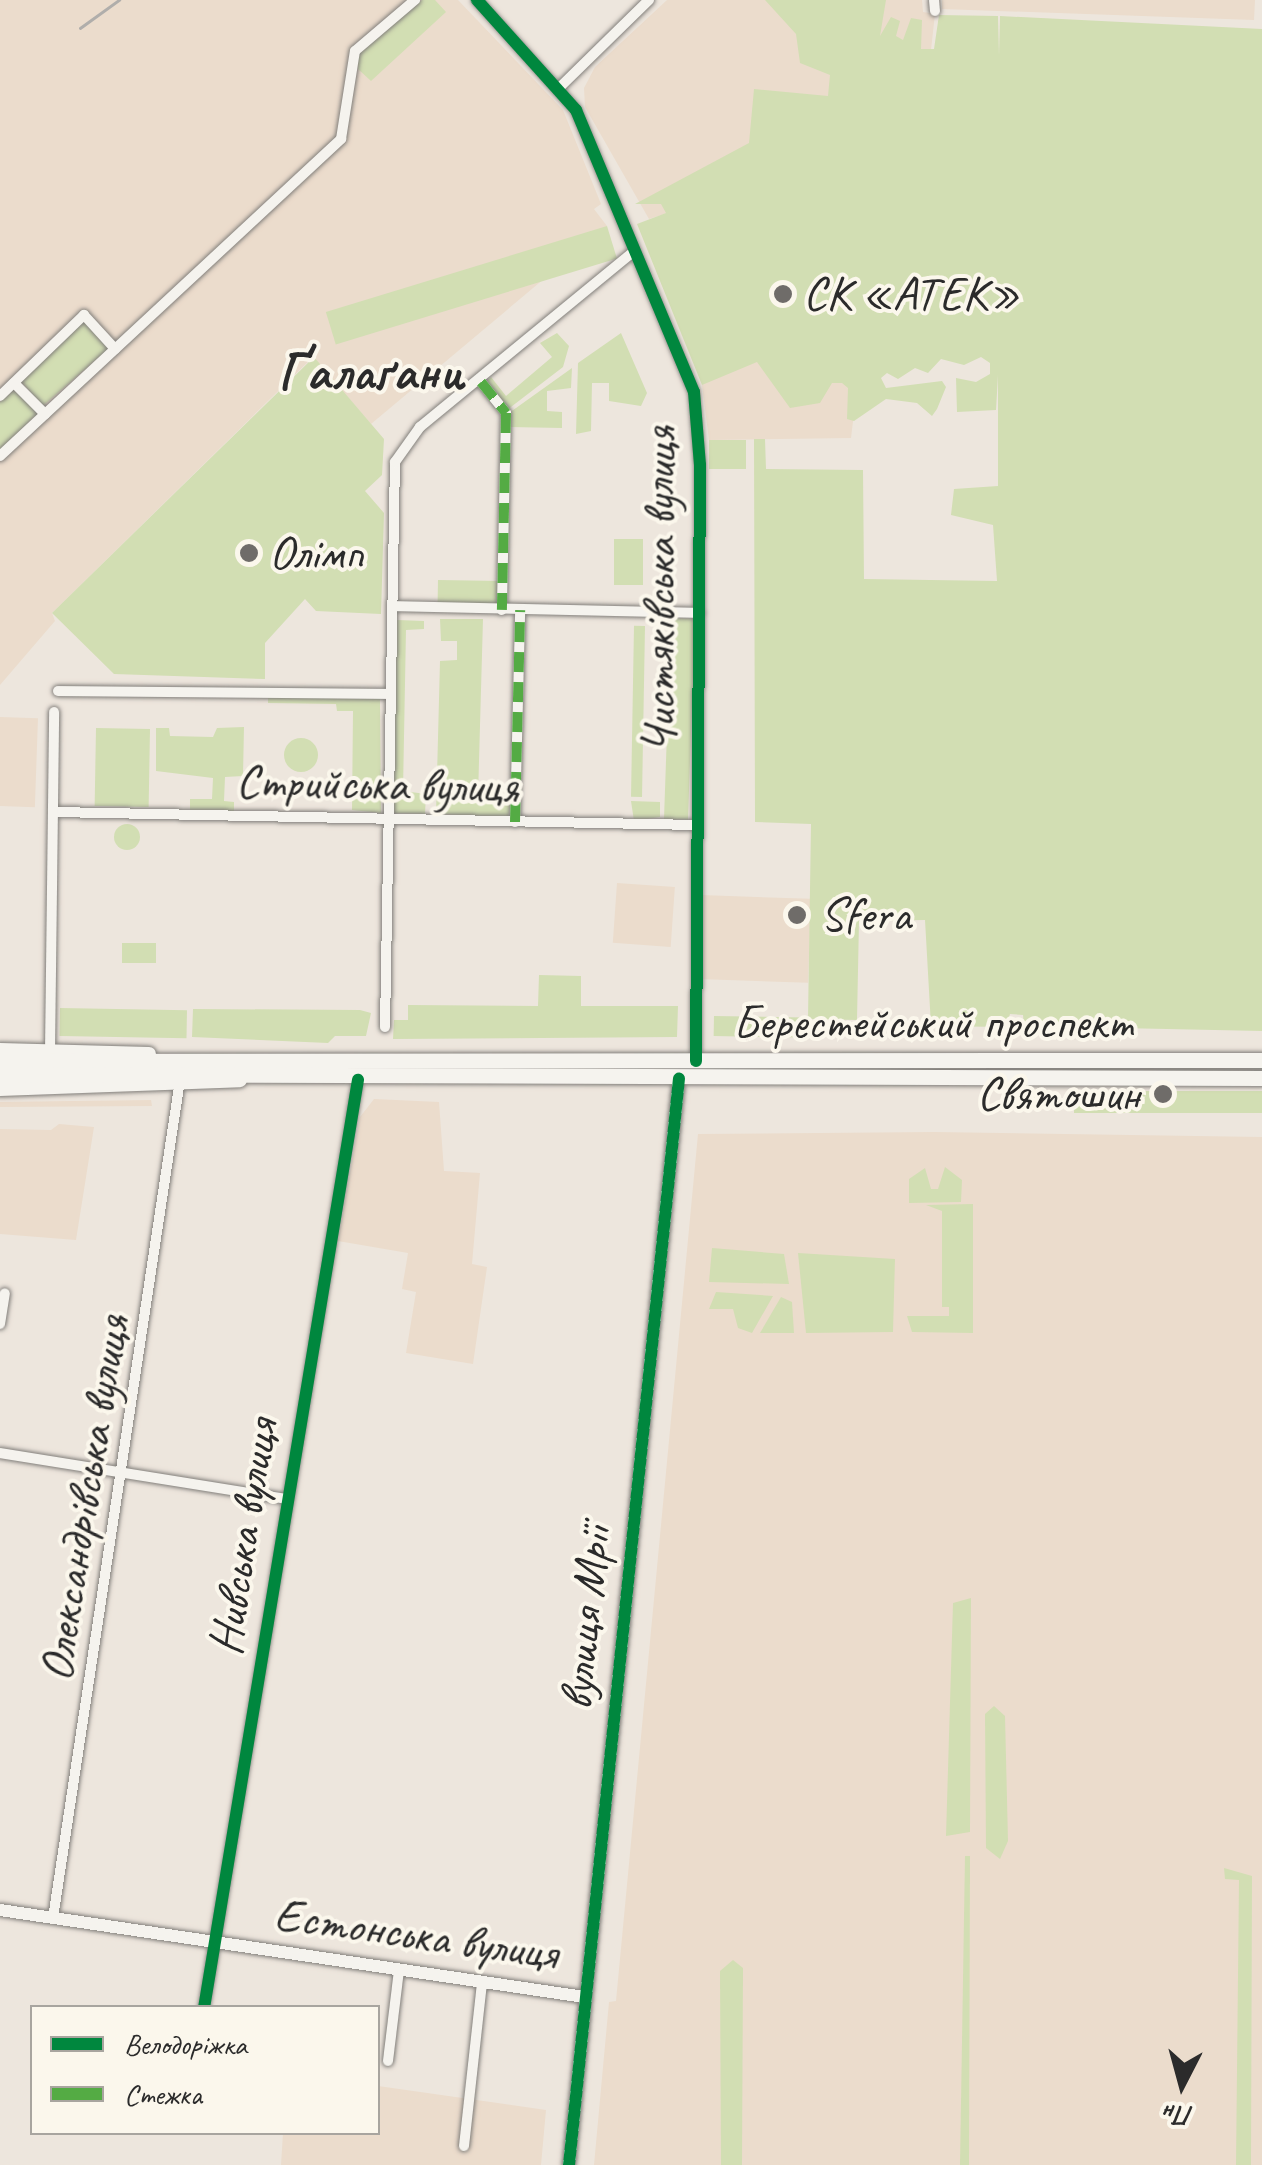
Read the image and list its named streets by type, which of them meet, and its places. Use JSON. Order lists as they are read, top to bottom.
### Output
{
  "streets": {
    "main road": ["Берестейський проспект"],
    "street": [
      "Чистяківська вулиця",
      "Стрийська вулиця",
      "Олександрівська вулиця",
      "Нивська вулиця",
      "вулиця Мрії",
      "Естонська вулиця"
    ]
  },
  "crossings": [
    ["Чистяківська вулиця", "Стрийська вулиця"],
    ["Чистяківська вулиця", "Берестейський проспект"],
    ["Берестейський проспект", "Олександрівська вулиця"],
    ["Берестейський проспект", "Нивська вулиця"],
    ["Берестейський проспект", "вулиця Мрії"],
    ["Олександрівська вулиця", "Естонська вулиця"],
    ["Нивська вулиця", "Естонська вулиця"],
    ["вулиця Мрії", "Естонська вулиця"]
  ],
  "districts": ["Ґалаґани"],
  "places": [
    "СК «АТЕК»",
    "Олімп",
    "Sfera",
    "Святошин"
  ],
  "legend": ["Велодоріжка", "Стежка"],
  "north": "bottom"
}
